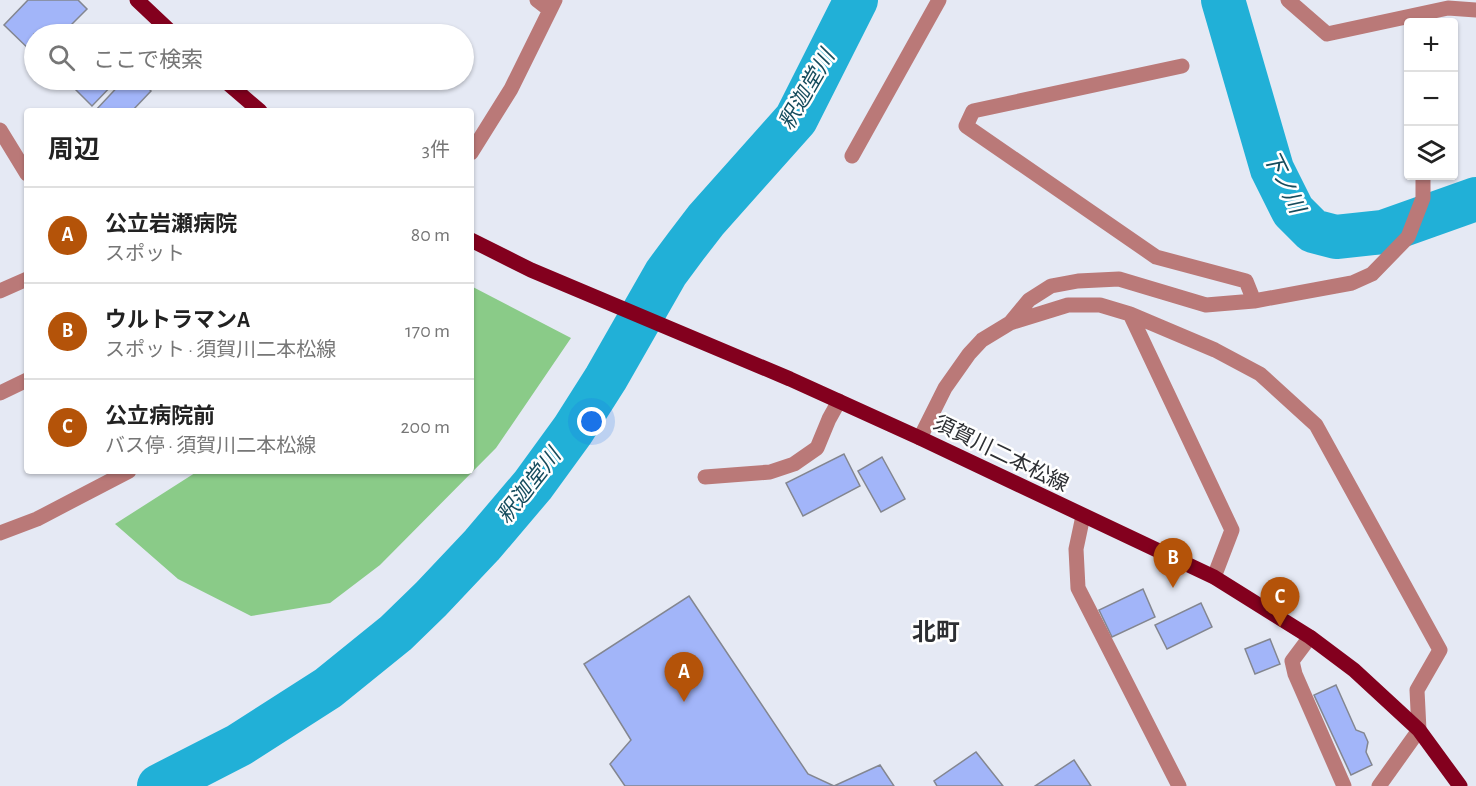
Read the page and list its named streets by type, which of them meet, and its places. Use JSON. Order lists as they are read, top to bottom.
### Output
{
  "streets": {
    "main road": ["須賀川二本松線"]
  },
  "districts": ["北町"],
  "water": ["釈迦堂川", "下ノ川"],
  "page": {
    "map_buttons": ["+", "−"],
    "search": "ここで検索",
    "heading": ["周辺", "3件"],
    "list": [
      {
        "mark": "A",
        "name": "公立岩瀬病院",
        "note": "スポット",
        "value": "80 m"
      },
      {
        "mark": "B",
        "name": "ウルトラマンA",
        "note": "スポット · 須賀川二本松線",
        "value": "170 m"
      },
      {
        "mark": "C",
        "name": "公立病院前",
        "note": "バス停 · 須賀川二本松線",
        "value": "200 m"
      }
    ],
    "pins": ["B", "C", "A"]
  }
}
